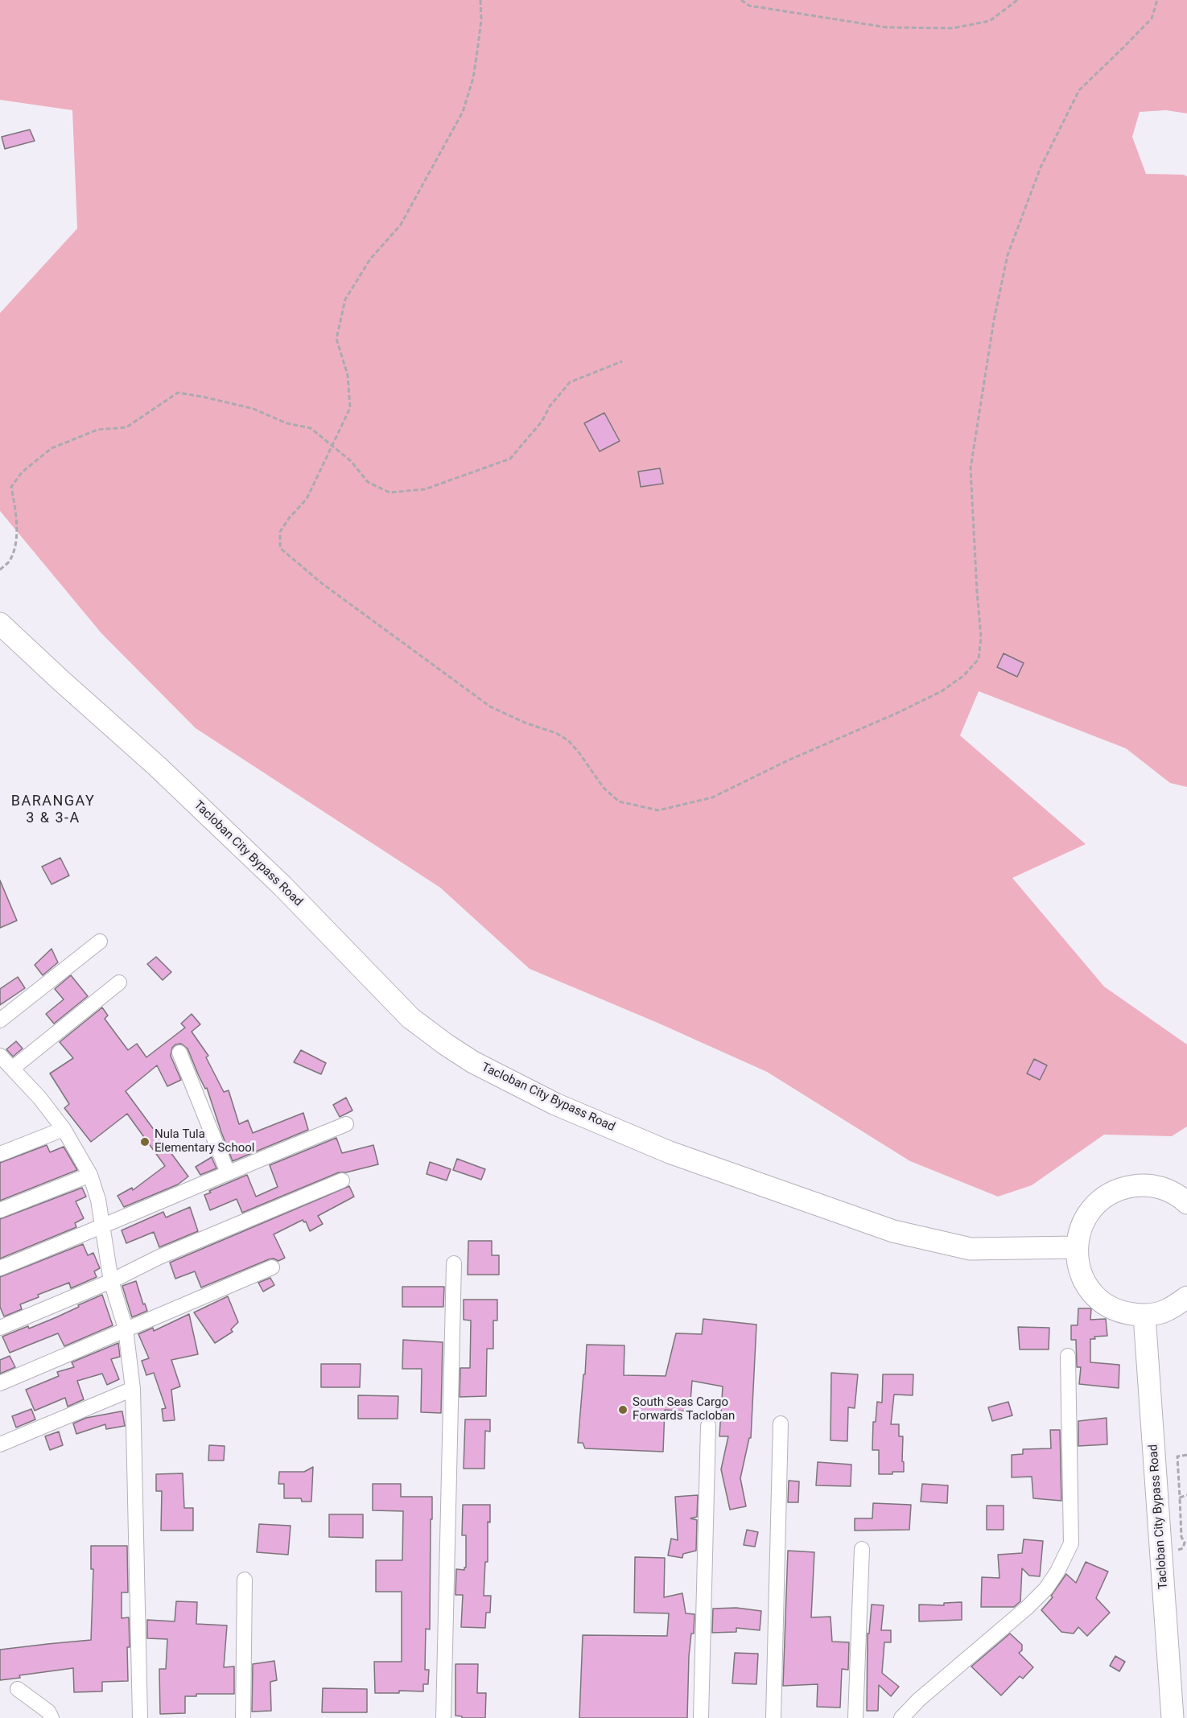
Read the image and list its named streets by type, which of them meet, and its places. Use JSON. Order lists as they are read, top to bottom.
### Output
{
  "streets": {
    "highway": ["Tacloban City Bypass Road"]
  },
  "districts": ["BARANGAY 3 & 3-A"],
  "places": ["Nula Tula Elementary School", "South Seas Cargo Forwards Tacloban"]
}
